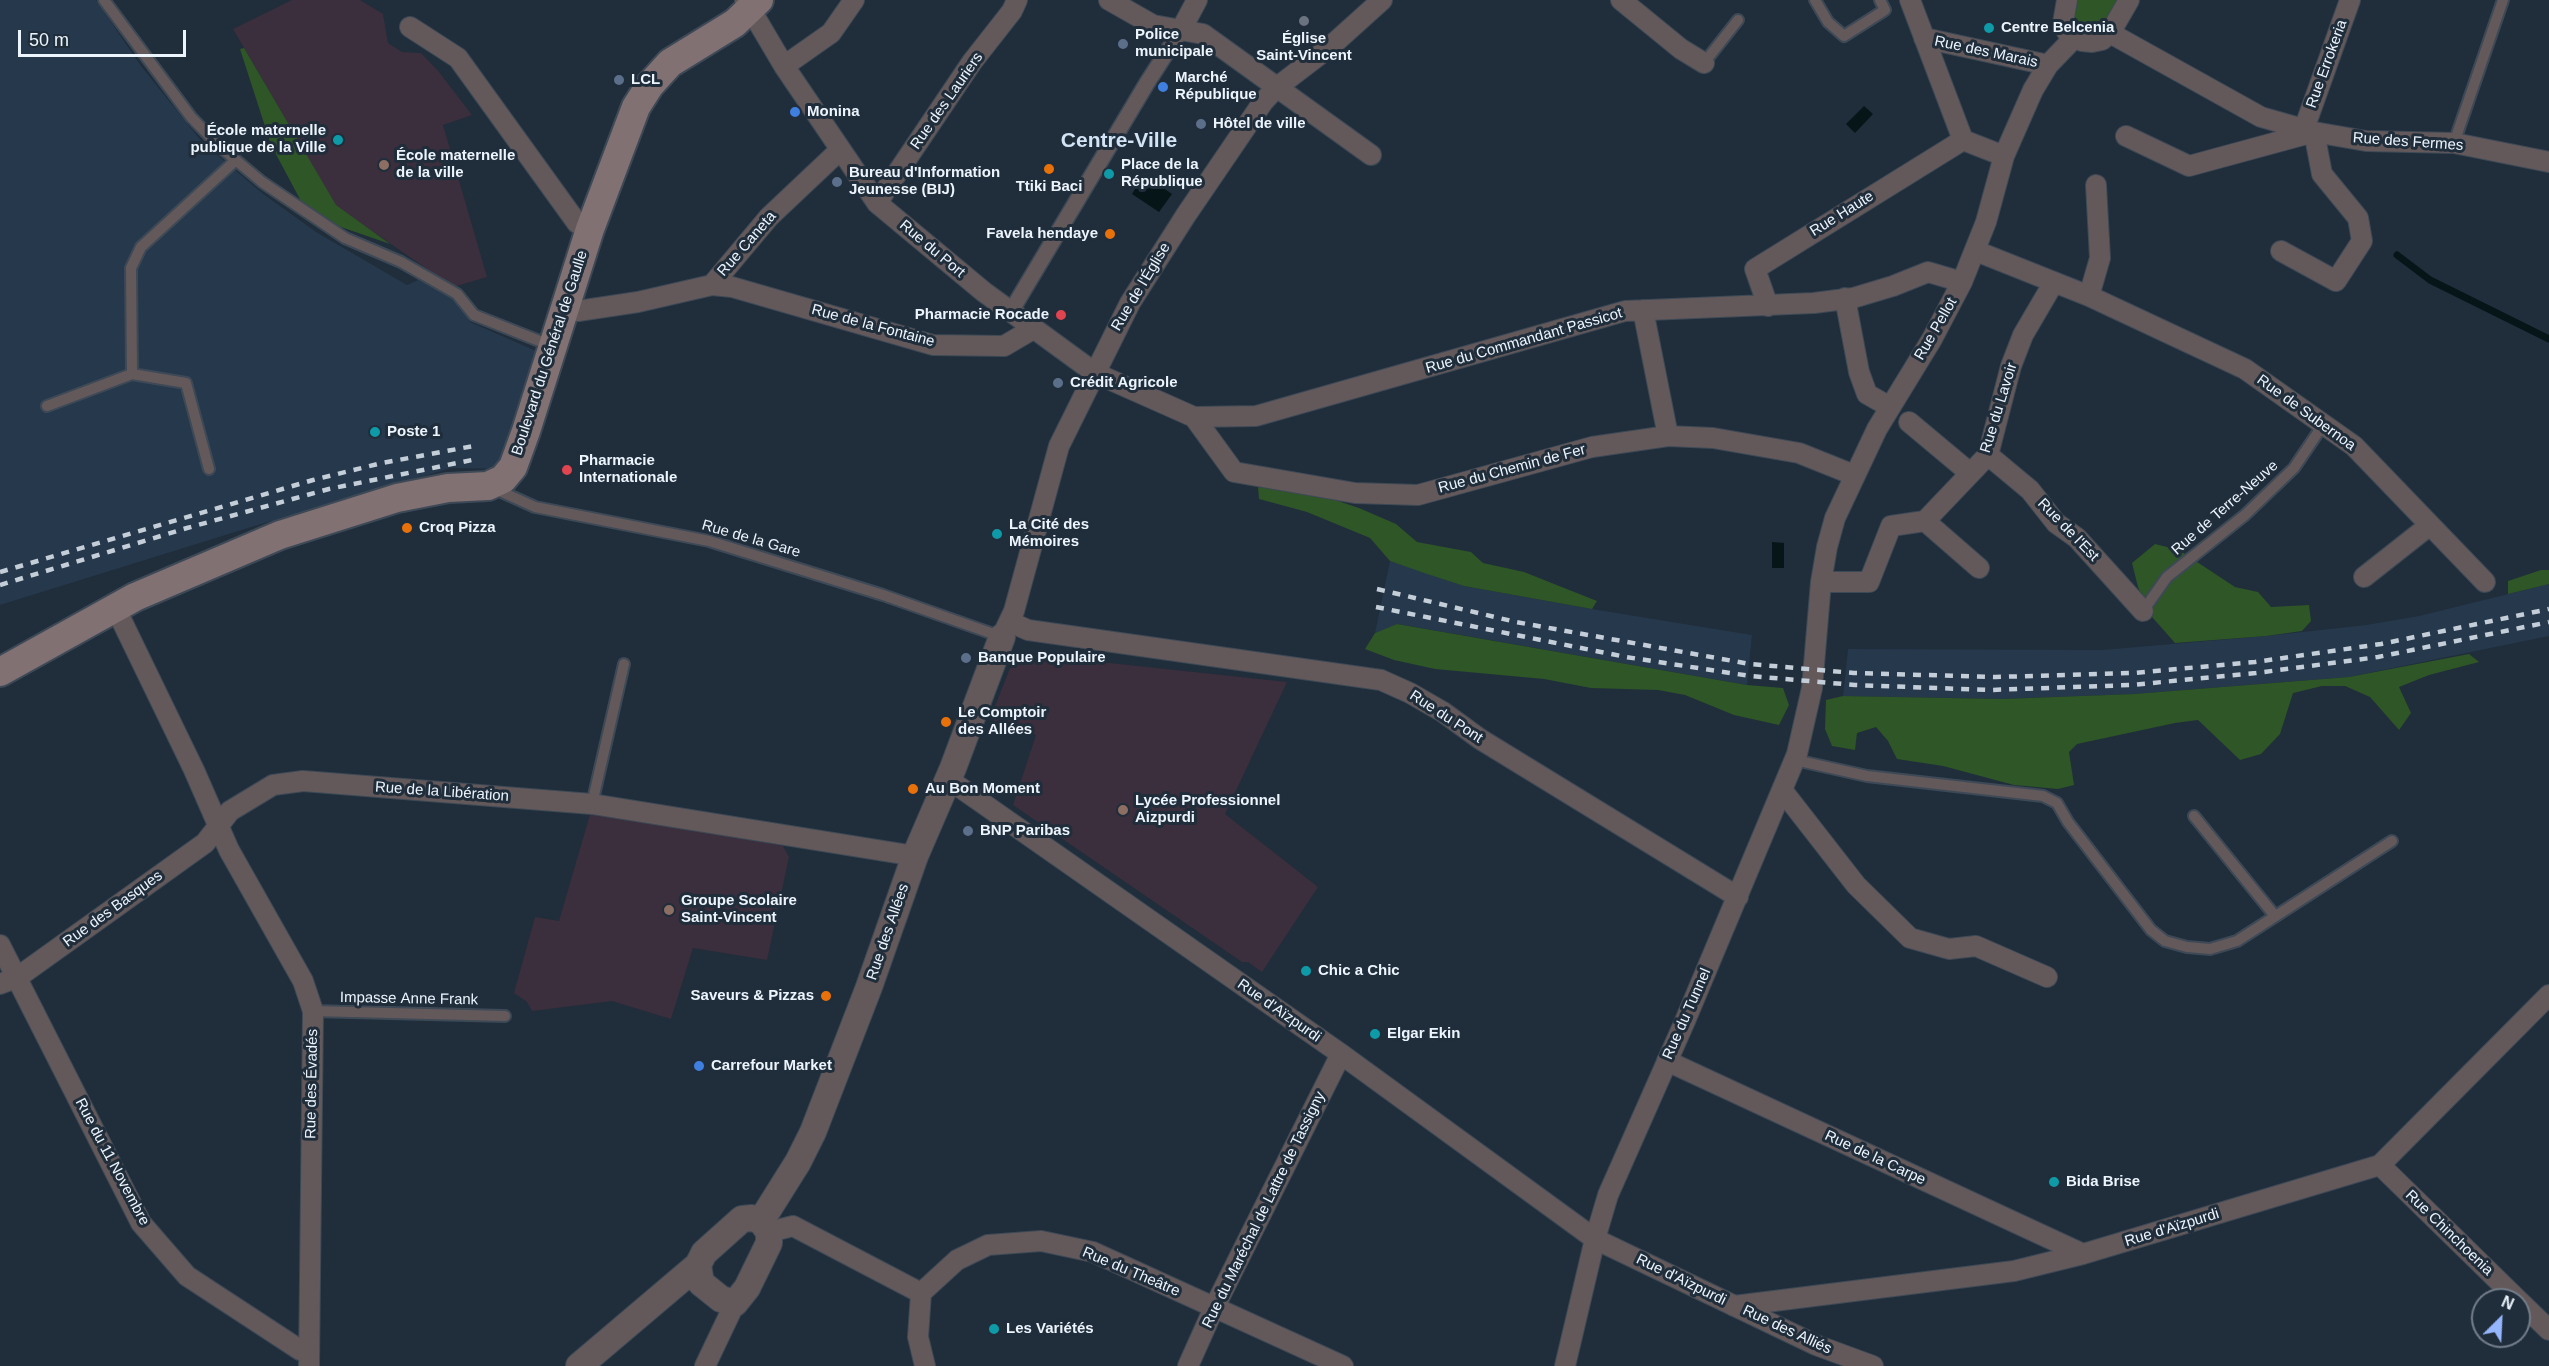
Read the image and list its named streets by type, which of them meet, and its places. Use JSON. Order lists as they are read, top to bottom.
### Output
{
  "streets": {
    "main road": ["Boulevard du Général de Gaulle"],
    "street": [
      "Rue des Marais",
      "Rue Errokeria",
      "Rue des Lauriers",
      "Rue des Fermes",
      "Rue Haute",
      "Rue Caneta",
      "Rue du Port",
      "Rue de l'Église",
      "Rue de la Fontaine",
      "Rue Pellot",
      "Rue du Commandant Passicot",
      "Rue du Lavoir",
      "Rue de Subernoa",
      "Rue du Chemin de Fer",
      "Rue de l'Est",
      "Rue du Pont",
      "Rue de la Libération",
      "Rue des Basques",
      "Rue des Allées",
      "Rue d'Aïzpurdi",
      "Rue du Tunnel",
      "Rue des Évadés",
      "Rue de la Carpe",
      "Rue du 11 Novembre",
      "Rue du Maréchal de Lattre de Tassigny",
      "Rue Chinchoenia",
      "Rue du Theâtre",
      "Rue des Alliés"
    ],
    "lane": ["Rue de Terre-Neuve", "Rue de la Gare", "Impasse Anne Frank"]
  },
  "crossings": [
    ["Rue des Marais", "Rue Pellot"],
    ["Rue Errokeria", "Rue des Fermes"],
    ["Rue des Lauriers", "Rue du Port"],
    ["Rue Haute", "Rue du Commandant Passicot"],
    ["Rue Caneta", "Rue du Port"],
    ["Rue Caneta", "Rue de la Fontaine"],
    ["Rue Caneta", "Boulevard du Général de Gaulle"],
    ["Rue du Port", "Rue de l'Église"],
    ["Rue du Port", "Rue de la Fontaine"],
    ["Rue du Port", "Rue du Commandant Passicot"],
    ["Rue du Port", "Boulevard du Général de Gaulle"],
    ["Rue de l'Église", "Rue du Commandant Passicot"],
    ["Rue de l'Église", "Rue de la Gare"],
    ["Rue de l'Église", "Rue du Pont"],
    ["Rue de l'Église", "Rue des Allées"],
    ["Rue Pellot", "Rue du Commandant Passicot"],
    ["Rue Pellot", "Rue du Chemin de Fer"],
    ["Rue Pellot", "Rue du Tunnel"],
    ["Rue du Commandant Passicot", "Rue du Chemin de Fer"],
    ["Boulevard du Général de Gaulle", "Rue de la Gare"],
    ["Rue du Lavoir", "Rue de l'Est"],
    ["Rue de Subernoa", "Rue de Terre-Neuve"],
    ["Rue de Terre-Neuve", "Rue de l'Est"],
    ["Rue de la Gare", "Rue du Pont"],
    ["Rue de la Gare", "Rue des Allées"],
    ["Rue du Pont", "Rue des Allées"],
    ["Rue du Pont", "Rue du Tunnel"],
    ["Rue de la Libération", "Rue des Basques"],
    ["Rue de la Libération", "Rue des Allées"],
    ["Rue de la Libération", "Rue des Évadés"],
    ["Rue des Basques", "Rue des Évadés"],
    ["Rue des Basques", "Rue du 11 Novembre"],
    ["Rue des Allées", "Rue d'Aïzpurdi"],
    ["Impasse Anne Frank", "Rue des Évadés"],
    ["Rue d'Aïzpurdi", "Rue du Tunnel"],
    ["Rue d'Aïzpurdi", "Rue de la Carpe"],
    ["Rue d'Aïzpurdi", "Rue du Maréchal de Lattre de Tassigny"],
    ["Rue d'Aïzpurdi", "Rue Chinchoenia"],
    ["Rue d'Aïzpurdi", "Rue des Alliés"],
    ["Rue du Tunnel", "Rue de la Carpe"],
    ["Rue des Évadés", "Rue du 11 Novembre"],
    ["Rue du Maréchal de Lattre de Tassigny", "Rue du Theâtre"]
  ],
  "districts": ["Centre-Ville"],
  "places": [
    "Église Saint-Vincent",
    "Centre Belcenia",
    "Police municipale",
    "LCL",
    "Marché République",
    "Monina",
    "Hôtel de ville",
    "École maternelle publique de la Ville",
    "École maternelle de la ville",
    "Ttiki Baci",
    "Place de la République",
    "Bureau d'Information Jeunesse (BIJ)",
    "Favela hendaye",
    "Pharmacie Rocade",
    "Crédit Agricole",
    "Poste 1",
    "Pharmacie Internationale",
    "Croq Pizza",
    "La Cité des Mémoires",
    "Banque Populaire",
    "Le Comptoir des Allées",
    "Au Bon Moment",
    "Lycée Professionnel Aizpurdi",
    "BNP Paribas",
    "Groupe Scolaire Saint-Vincent",
    "Chic a Chic",
    "Saveurs & Pizzas",
    "Elgar Ekin",
    "Carrefour Market",
    "Bida Brise",
    "Les Variétés"
  ],
  "scale_bar": "50 m",
  "north": "top right"
}
